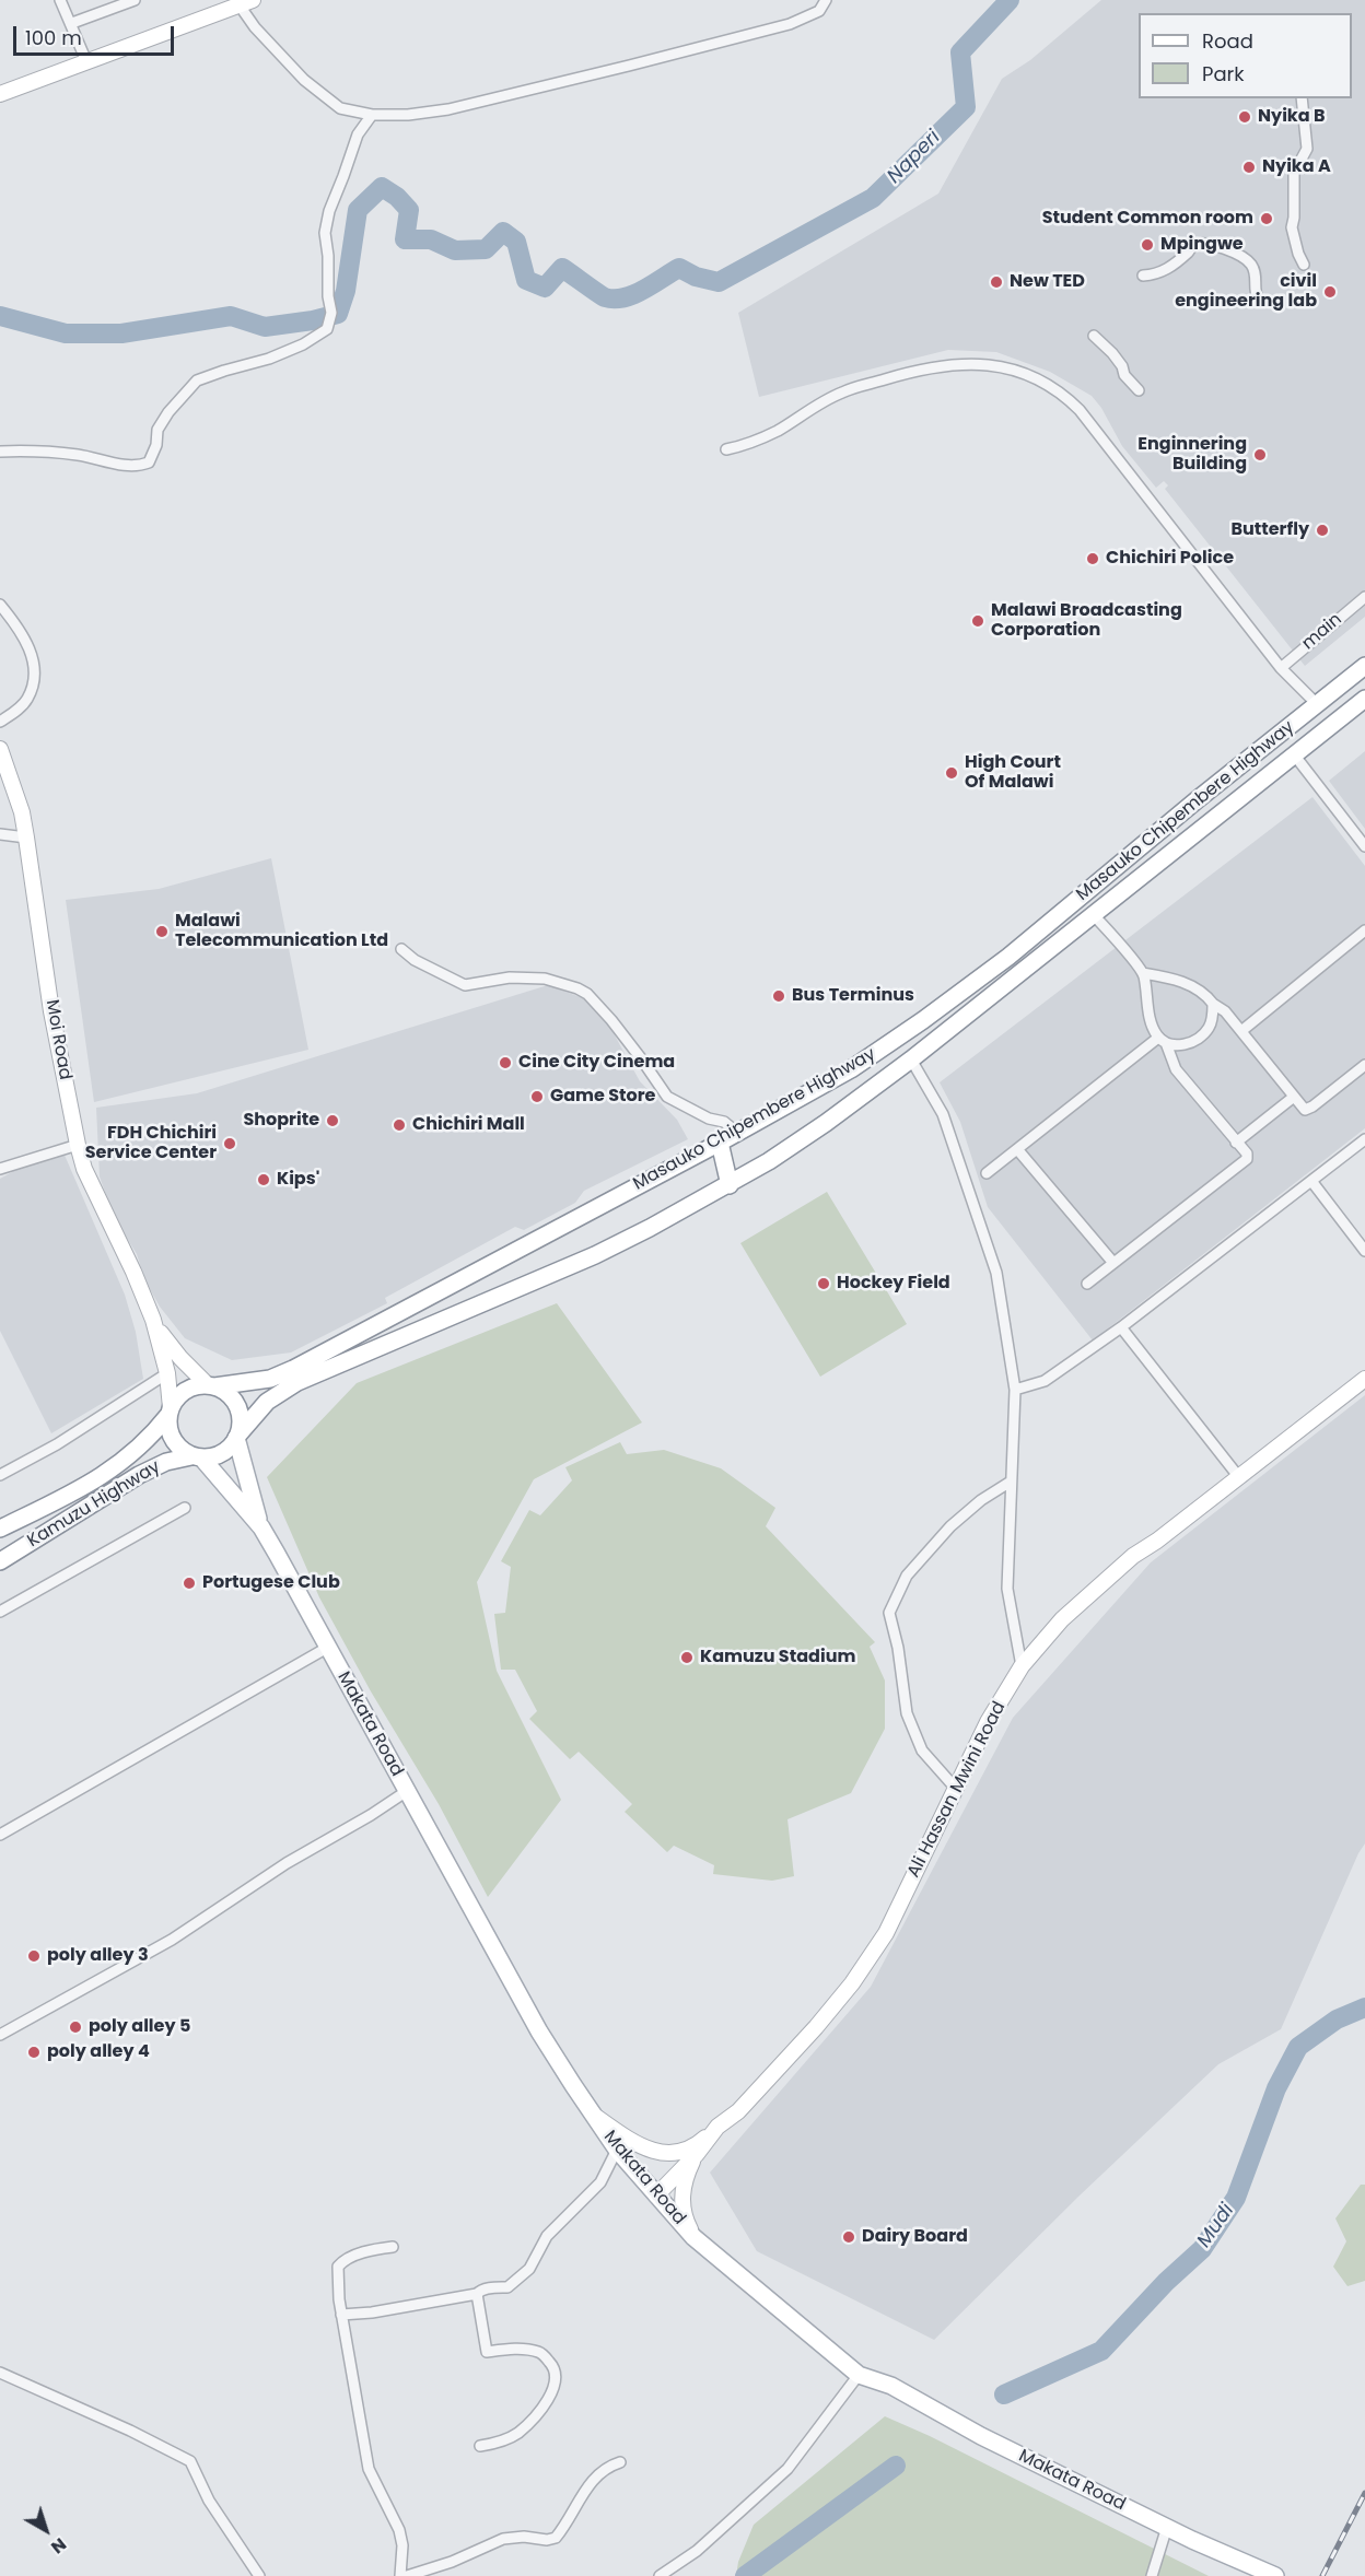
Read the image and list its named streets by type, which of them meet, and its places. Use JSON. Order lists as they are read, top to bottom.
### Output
{
  "streets": {
    "main road": [
      "Masauko Chipembere Highway",
      "Moi Road",
      "Kamuzu Highway",
      "Makata Road",
      "Ali Hassan Mwini Road"
    ],
    "street": ["main"]
  },
  "crossings": [
    ["Masauko Chipembere Highway", "Kamuzu Highway"],
    ["Masauko Chipembere Highway", "Makata Road"],
    ["Kamuzu Highway", "Makata Road"],
    ["Makata Road", "Ali Hassan Mwini Road"]
  ],
  "water": ["Naperi", "Mudi"],
  "places": [
    "Nyika B",
    "Nyika A",
    "Student Common room",
    "Mpingwe",
    "New TED",
    "civil engineering lab",
    "Enginnering Building",
    "Butterfly",
    "Chichiri Police",
    "Malawi Broadcasting Corporation",
    "High Court Of Malawi",
    "Malawi Telecommunication Ltd",
    "Bus Terminus",
    "Cine City Cinema",
    "Game Store",
    "Shoprite",
    "Chichiri Mall",
    "FDH Chichiri Service Center",
    "Kips'",
    "Hockey Field",
    "Portugese Club",
    "Kamuzu Stadium",
    "poly alley 3",
    "poly alley 5",
    "poly alley 4",
    "Dairy Board"
  ],
  "legend": ["Road", "Park"],
  "scale_bar": "100 m",
  "north": "bottom right"
}
